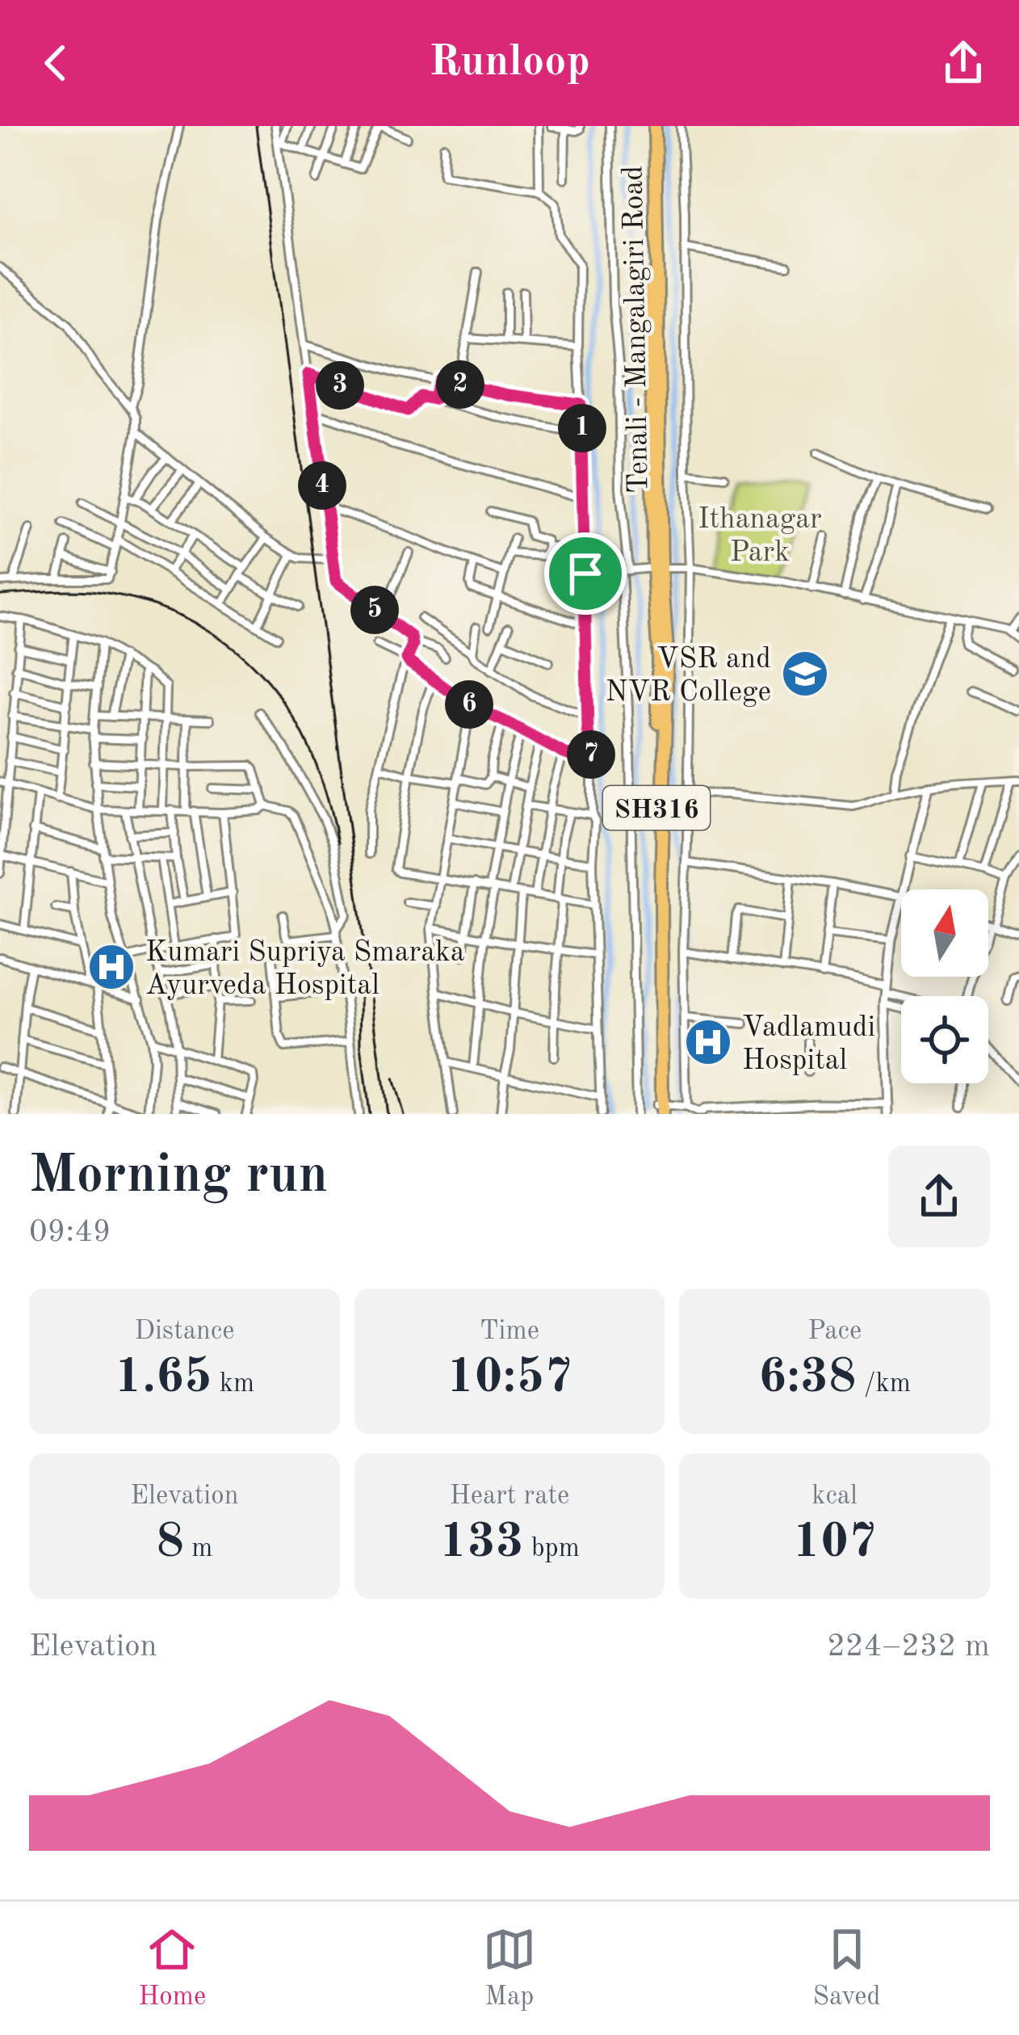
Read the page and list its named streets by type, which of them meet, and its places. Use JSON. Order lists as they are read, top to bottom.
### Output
{
  "streets": {
    "main road": ["Tenali - Mangalagiri Road", "SH316"]
  },
  "parks": ["Ithanagar Park"],
  "places": {
    "school or university": ["VSR and NVR College"],
    "hospital": ["Kumari Supriya Smaraka Ayurveda Hospital", "Vadlamudi Hospital"]
  },
  "north": "top",
  "page": {
    "header": "Runloop",
    "pins": [
      "2",
      "3",
      "1",
      "4",
      "5",
      "6",
      "7"
    ],
    "heading": ["Morning run", "09:49"],
    "stats": [
      ["Distance", "1.65 km"],
      ["Time", "10:57"],
      ["Pace", "6:38 /km"],
      ["Elevation", "8 m"],
      ["Heart rate", "133 bpm"],
      ["kcal", "107"]
    ],
    "chart": ["Elevation", "224–232 m"],
    "tabs": ["Home", "Map", "Saved"]
  }
}
